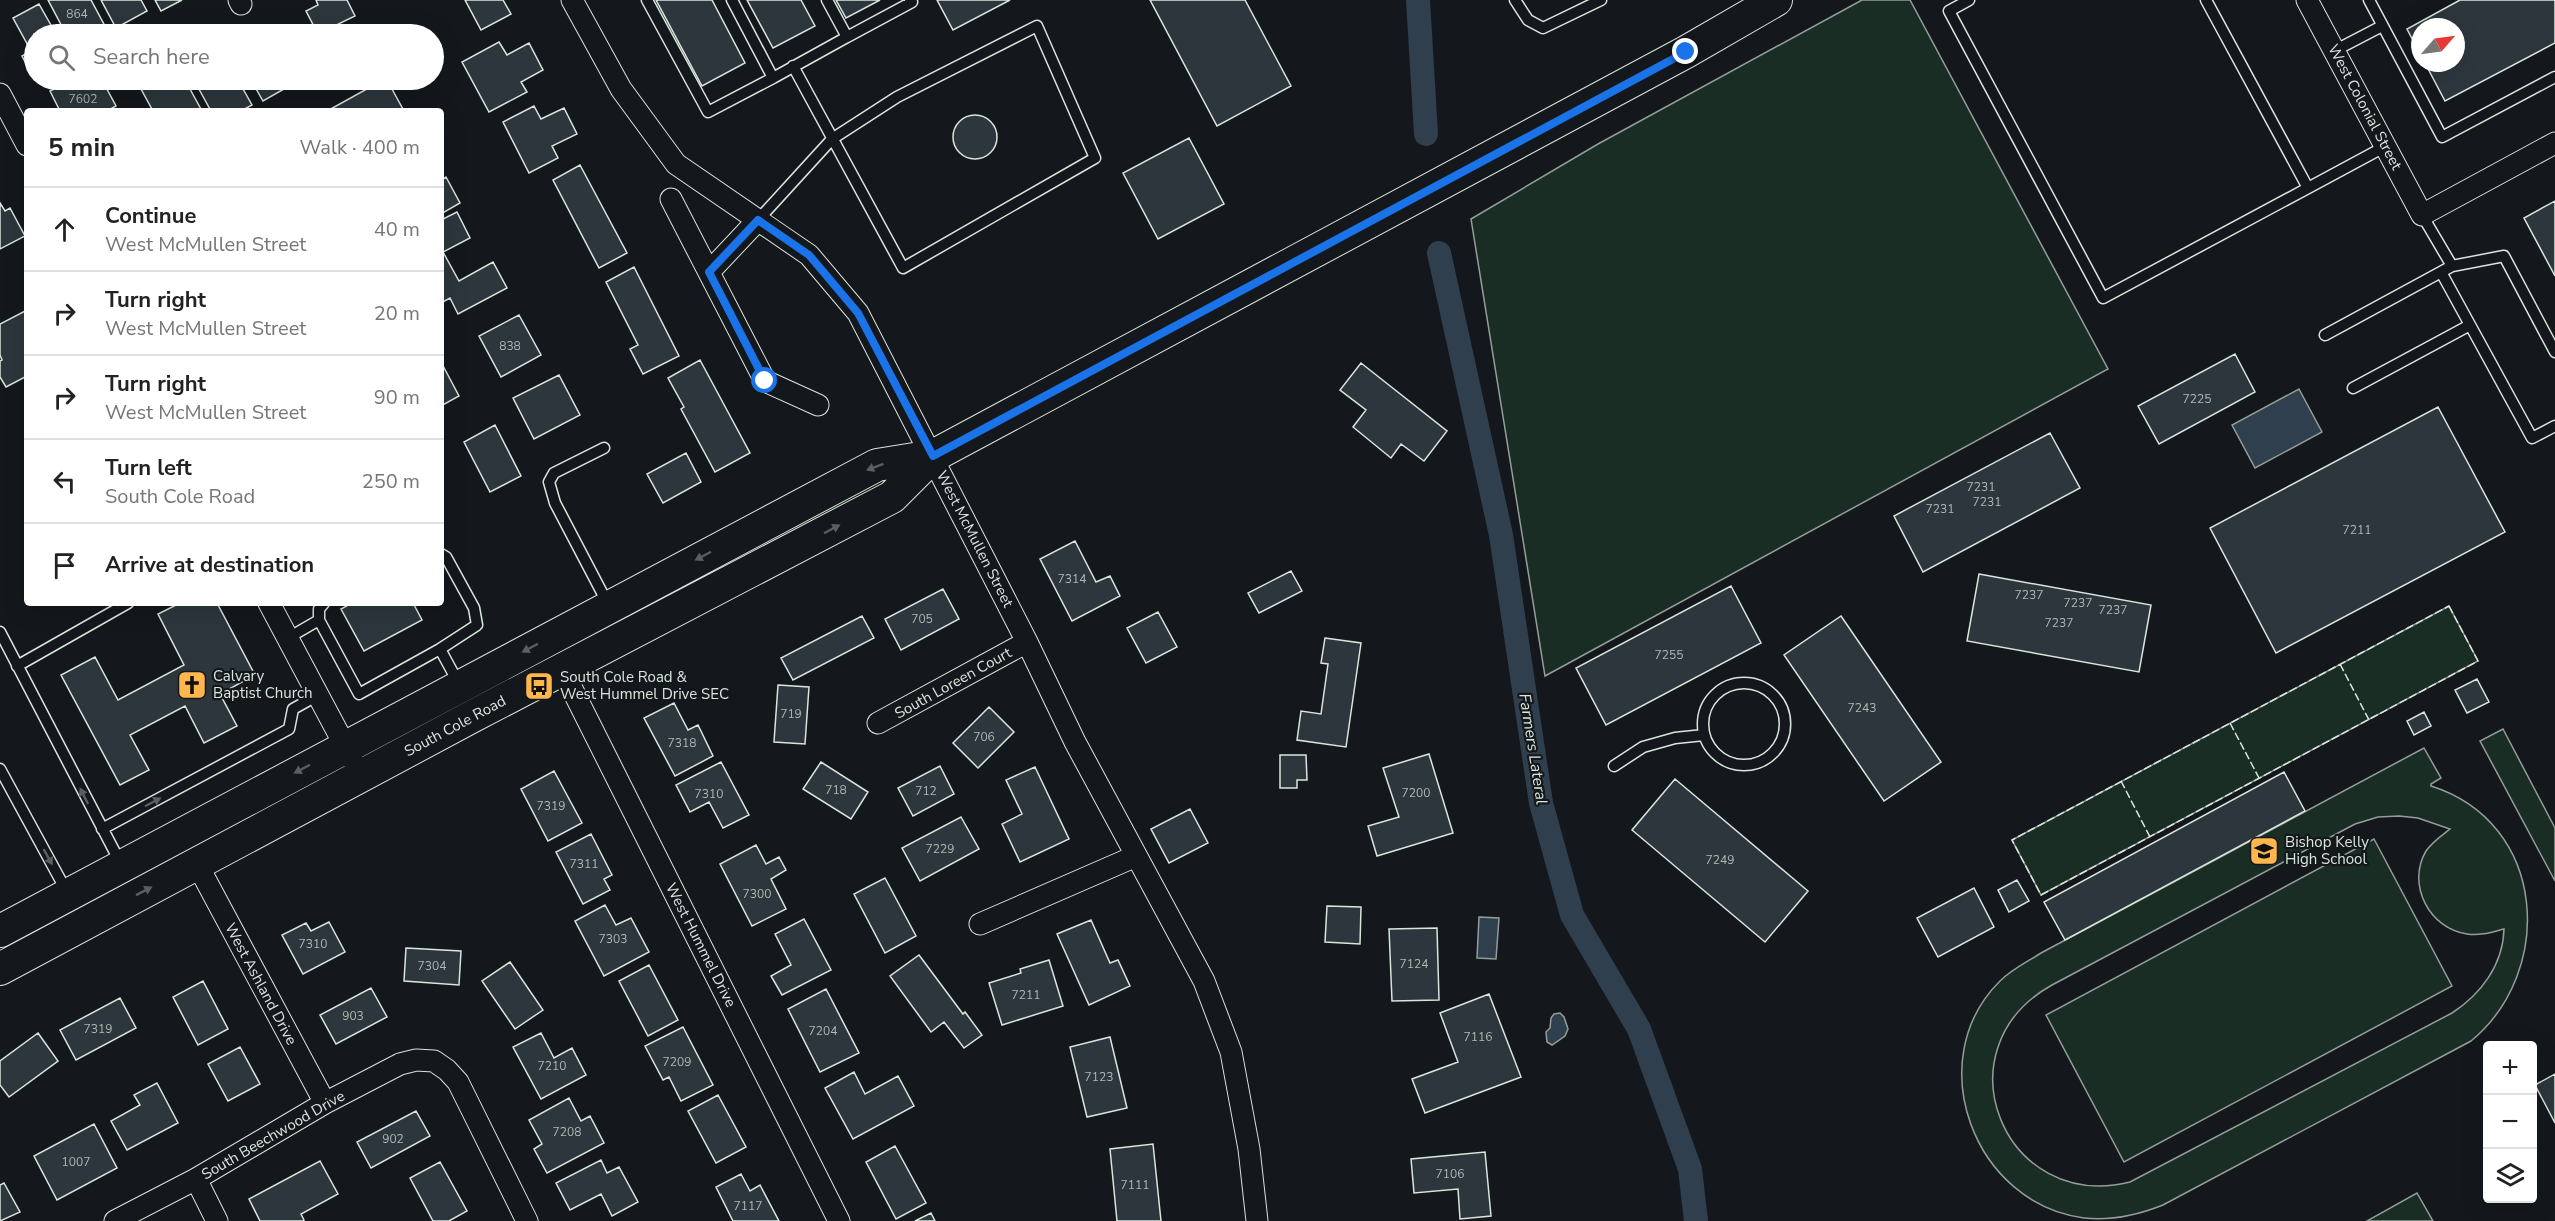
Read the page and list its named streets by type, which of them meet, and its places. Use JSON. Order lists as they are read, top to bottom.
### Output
{
  "streets": {
    "main road": ["South Cole Road"],
    "street": [
      "West Colonial Street",
      "West McMullen Street",
      "South Loreen Court",
      "West Hummel Drive",
      "West Ashland Drive",
      "South Beechwood Drive"
    ]
  },
  "crossings": [
    ["West McMullen Street", "South Loreen Court"],
    ["West McMullen Street", "South Cole Road"],
    ["South Cole Road", "West Hummel Drive"],
    ["South Cole Road", "West Ashland Drive"],
    ["West Ashland Drive", "South Beechwood Drive"]
  ],
  "water": ["Farmers Lateral"],
  "places": {
    "church": ["Calvary Baptist Church"],
    "bus stop": ["South Cole Road & West Hummel Drive SEC"],
    "school or university": ["Bishop Kelly High School"]
  },
  "house_numbers": [
    "864",
    "7602",
    "838",
    "7225",
    "7231",
    "7231",
    "7231",
    "7211",
    "7314",
    "7237",
    "7237",
    "7237",
    "705",
    "7237",
    "7255",
    "7243",
    "719",
    "706",
    "7318",
    "718",
    "712",
    "7200",
    "7310",
    "7319",
    "7229",
    "7249",
    "7311",
    "7300",
    "7303",
    "7310",
    "7124",
    "7304",
    "7211",
    "903",
    "7319",
    "7204",
    "7116",
    "7209",
    "7210",
    "7123",
    "7208",
    "902",
    "1007",
    "7106",
    "7111",
    "7117"
  ],
  "north": "top right",
  "page": {
    "search": "Search here",
    "heading": ["5 min", "Walk · 400 m"],
    "list": [
      ["Continue", "West McMullen Street", "40 m"],
      ["Turn right", "West McMullen Street", "20 m"],
      ["Turn right", "West McMullen Street", "90 m"],
      ["Turn left", "South Cole Road", "250 m"],
      "Arrive at destination"
    ],
    "map_buttons": ["+", "−"]
  }
}
